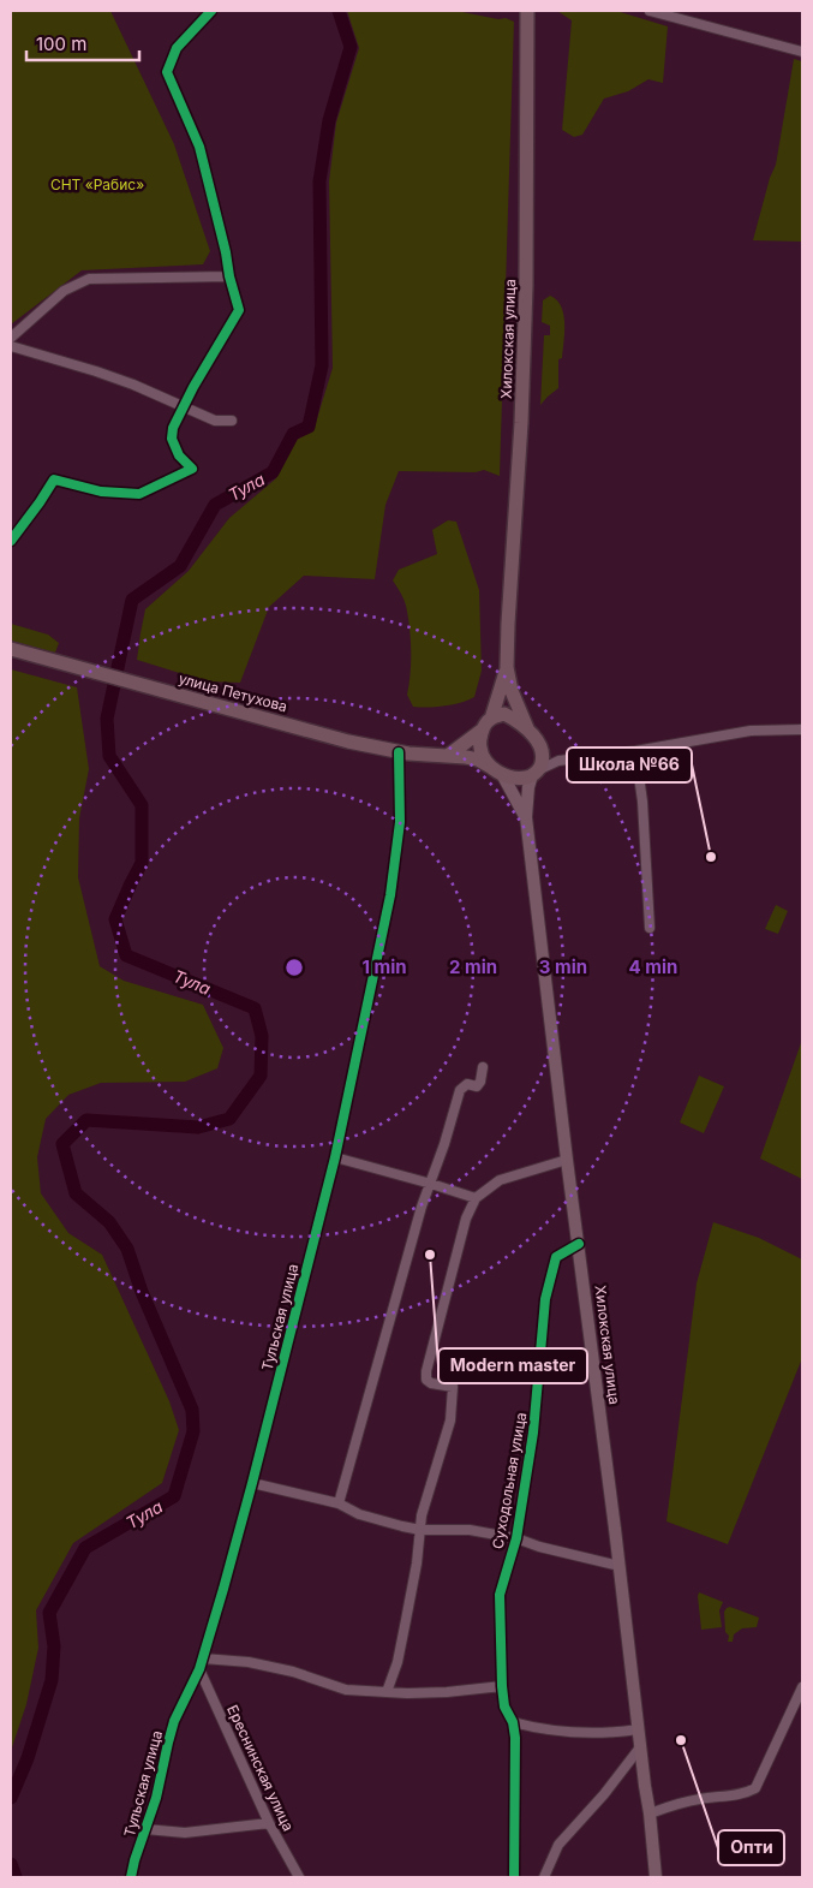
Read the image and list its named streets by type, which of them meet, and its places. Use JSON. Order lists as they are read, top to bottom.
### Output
{
  "streets": {
    "highway": ["Хилокская улица", "улица Петухова"],
    "street": ["Тульская улица", "Суходольная улица", "Ереснинская улица"]
  },
  "crossings": [
    ["Хилокская улица", "Суходольная улица"],
    ["улица Петухова", "Тульская улица"],
    ["Тульская улица", "Ереснинская улица"]
  ],
  "water": ["Тула"],
  "parks": ["СНТ «Рабис»"],
  "places": ["Школа №66", "Modern master", "Опти"],
  "scale_bar": "100 m",
  "rings": [
    "1 min",
    "2 min",
    "3 min",
    "4 min"
  ]
}
